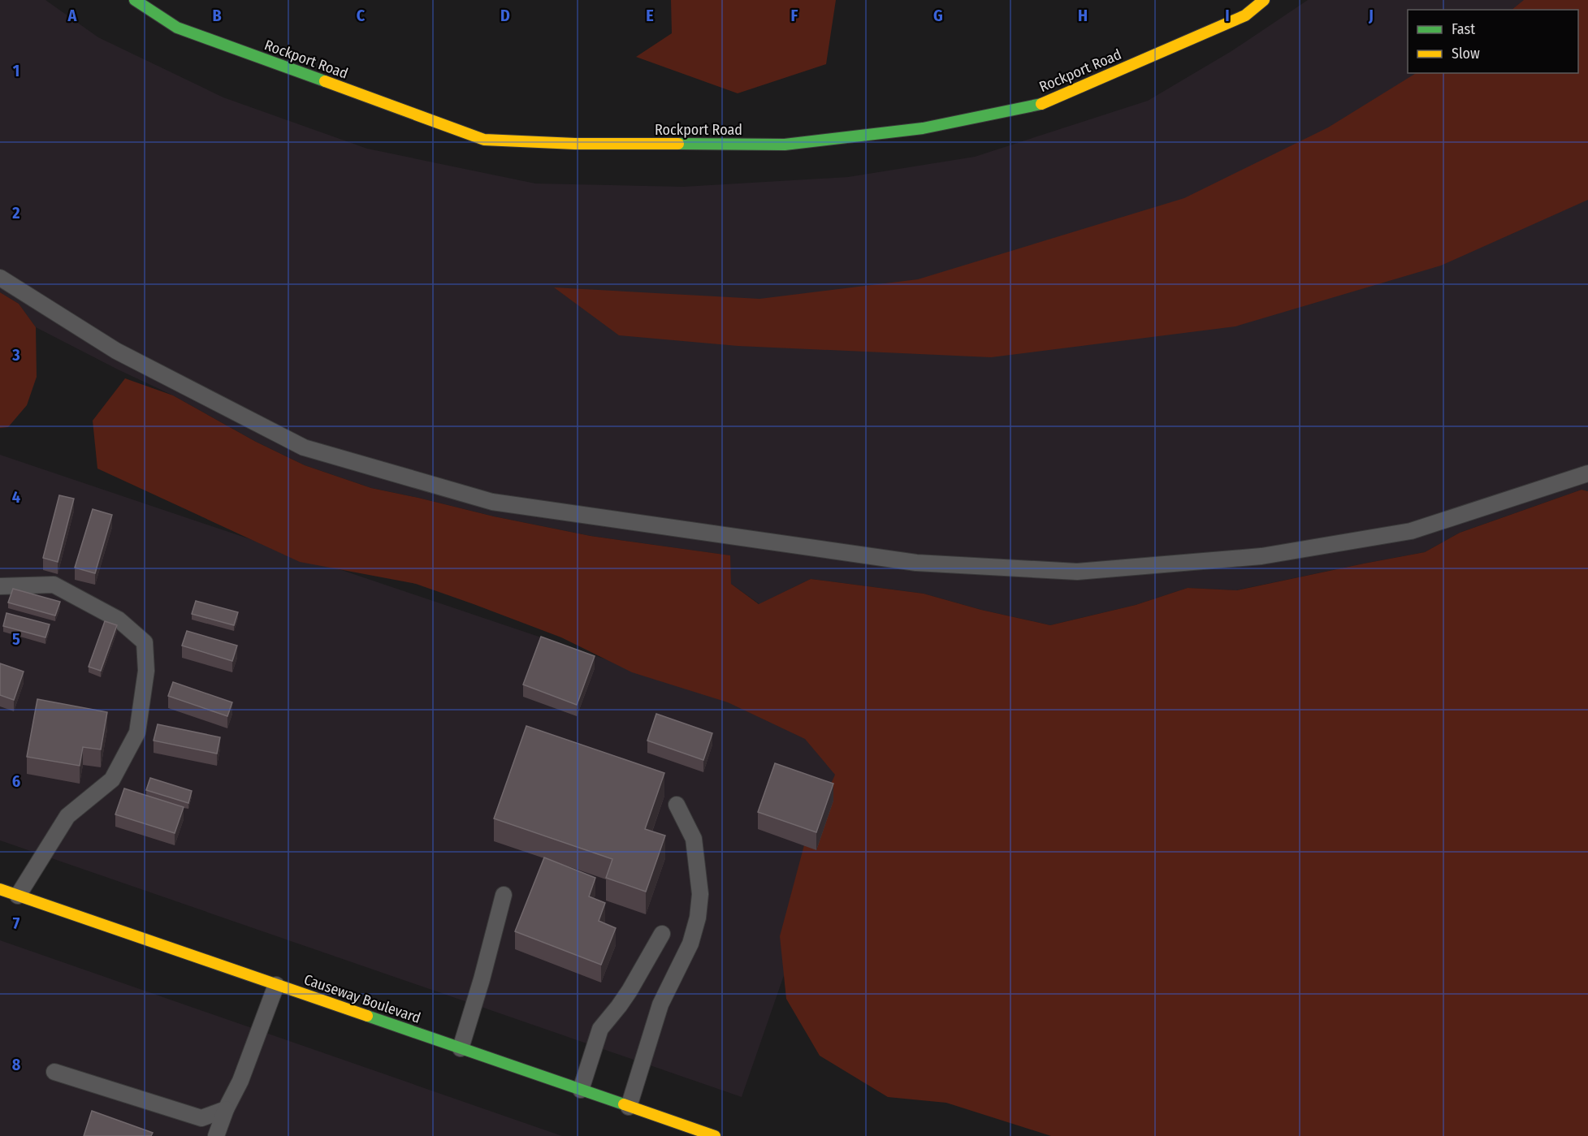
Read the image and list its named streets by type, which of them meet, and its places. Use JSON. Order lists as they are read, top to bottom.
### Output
{
  "streets": {
    "street": ["Rockport Road", "Causeway Boulevard"]
  },
  "legend": ["Fast", "Slow"],
  "grid": {
    "columns": [
      "A",
      "B",
      "C",
      "D",
      "E",
      "F",
      "G",
      "H",
      "I",
      "J"
    ],
    "rows": [
      "1",
      "2",
      "3",
      "4",
      "5",
      "6",
      "7",
      "8"
    ]
  }
}
